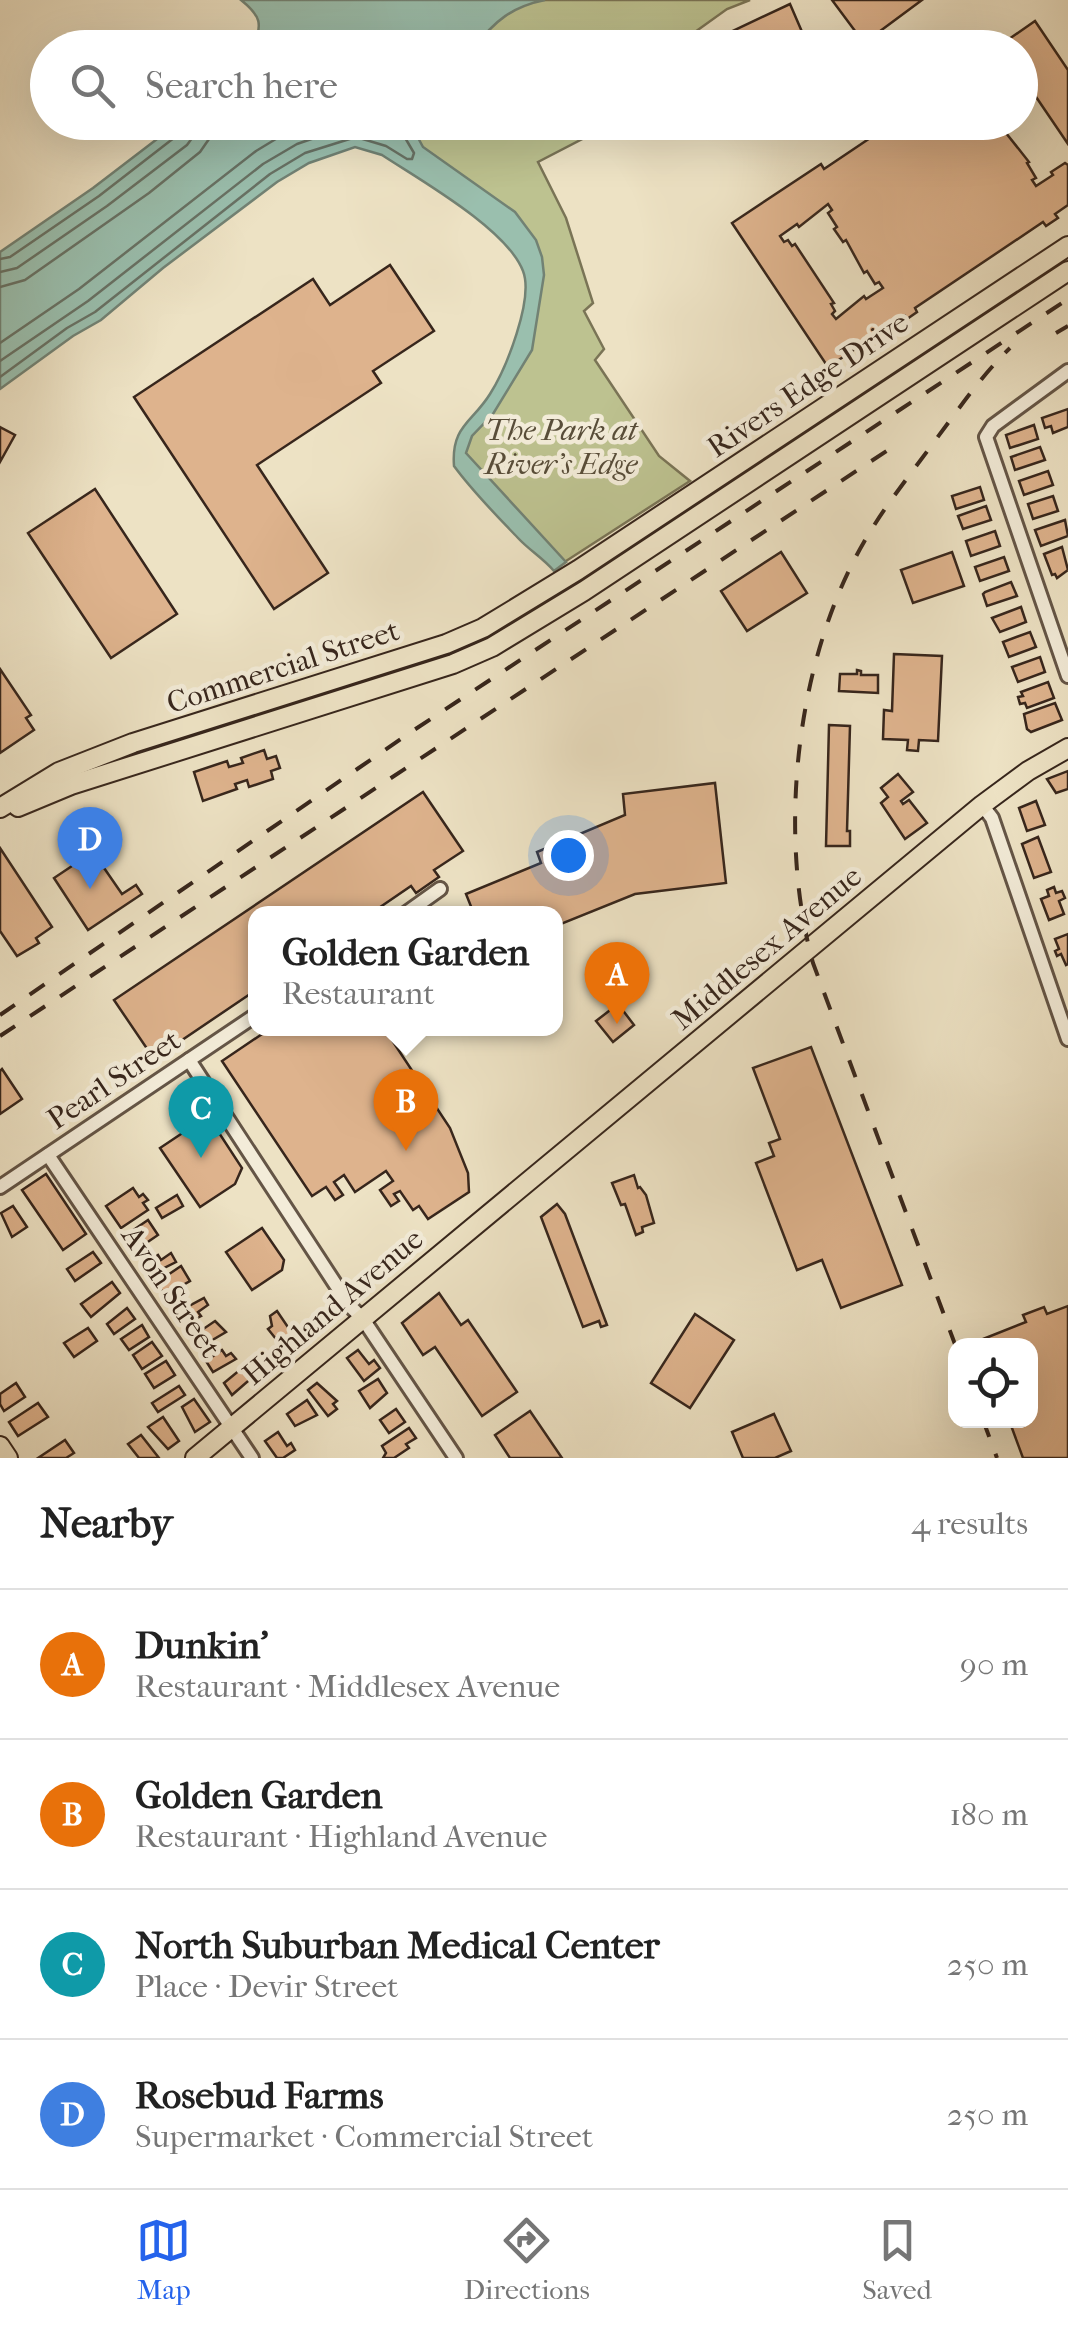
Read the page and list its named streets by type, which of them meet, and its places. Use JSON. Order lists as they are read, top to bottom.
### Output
{
  "streets": {
    "main road": [
      "Rivers Edge Drive",
      "Commercial Street",
      "Middlesex Avenue",
      "Highland Avenue"
    ],
    "street": ["Pearl Street", "Avon Street"]
  },
  "crossings": [
    ["Rivers Edge Drive", "Commercial Street"],
    ["Middlesex Avenue", "Highland Avenue"],
    ["Pearl Street", "Avon Street"],
    ["Avon Street", "Highland Avenue"]
  ],
  "parks": ["The Park at River's Edge"],
  "page": {
    "search": "Search here",
    "pins": [
      "D",
      "A",
      "B",
      "C"
    ],
    "popup": ["Golden Garden", "Restaurant"],
    "heading": ["Nearby", "4 results"],
    "list": [
      {
        "mark": "A",
        "name": "Dunkin'",
        "note": "Restaurant · Middlesex Avenue",
        "value": "90 m"
      },
      {
        "mark": "B",
        "name": "Golden Garden",
        "note": "Restaurant · Highland Avenue",
        "value": "180 m"
      },
      {
        "mark": "C",
        "name": "North Suburban Medical Center",
        "note": "Place · Devir Street",
        "value": "250 m"
      },
      {
        "mark": "D",
        "name": "Rosebud Farms",
        "note": "Supermarket · Commercial Street",
        "value": "250 m"
      }
    ],
    "nav": ["Map", "Directions", "Saved"]
  }
}
